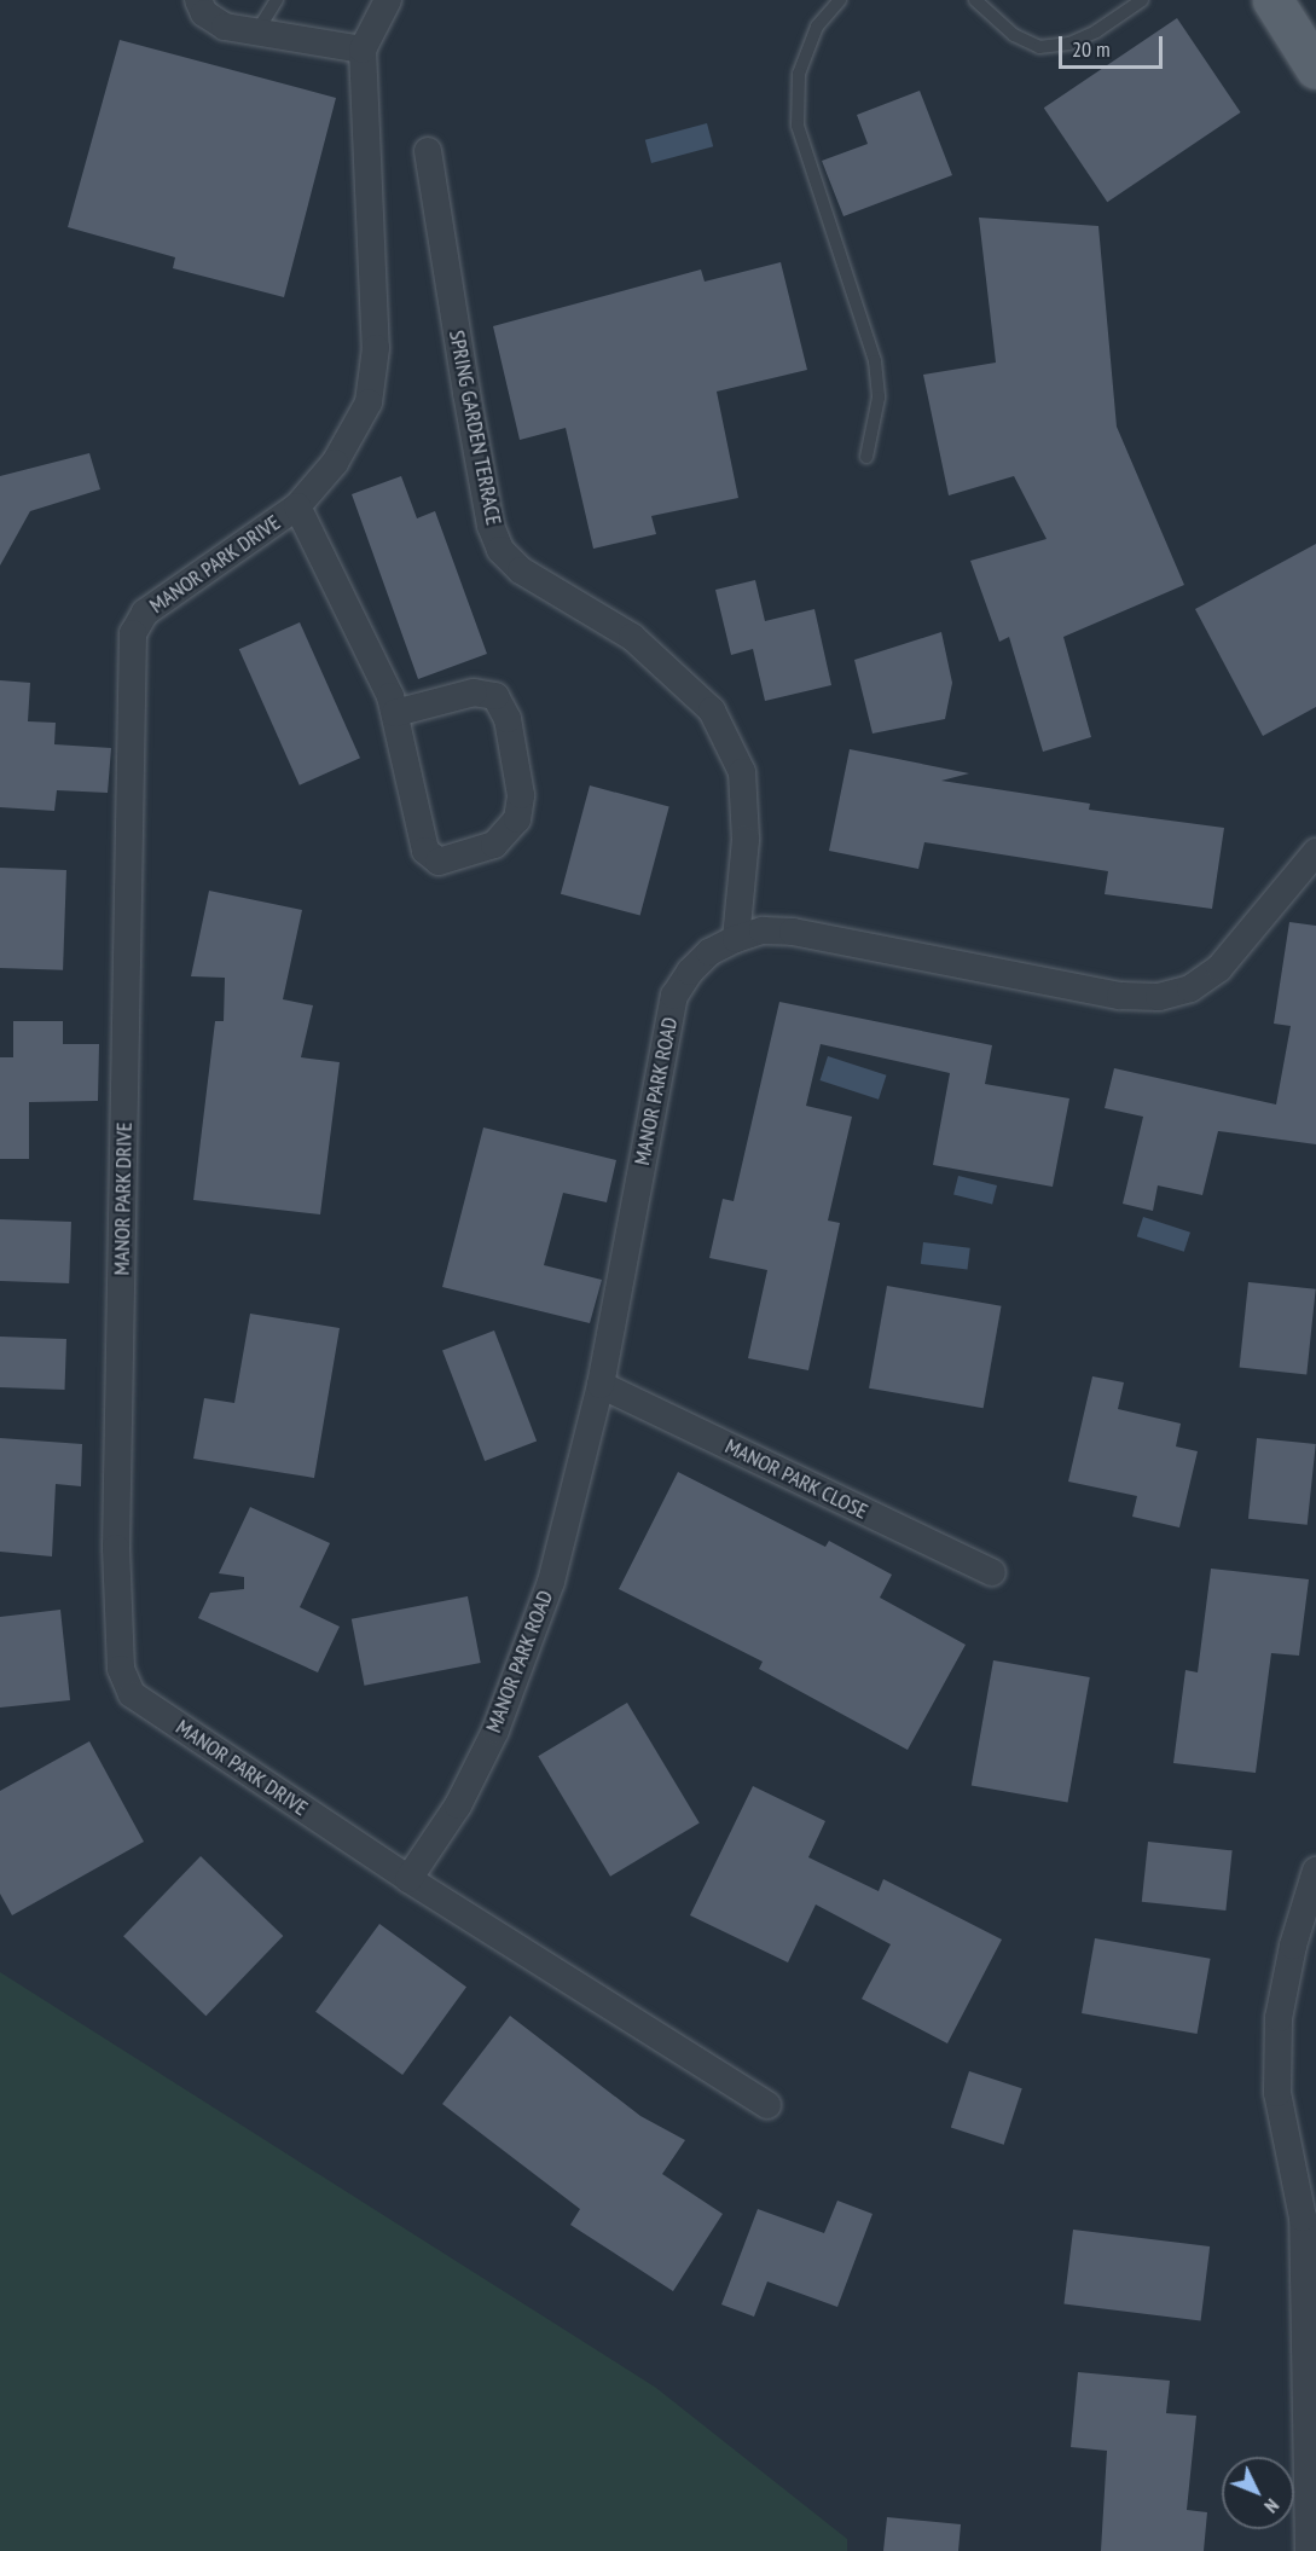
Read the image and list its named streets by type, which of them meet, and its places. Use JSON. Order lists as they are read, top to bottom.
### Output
{
  "streets": {
    "street": [
      "SPRING GARDEN TERRACE",
      "MANOR PARK DRIVE",
      "MANOR PARK ROAD",
      "MANOR PARK CLOSE"
    ]
  },
  "crossings": [
    ["SPRING GARDEN TERRACE", "MANOR PARK ROAD"],
    ["MANOR PARK DRIVE", "MANOR PARK ROAD"],
    ["MANOR PARK ROAD", "MANOR PARK CLOSE"]
  ],
  "scale_bar": "20 m",
  "north": "bottom right"
}
